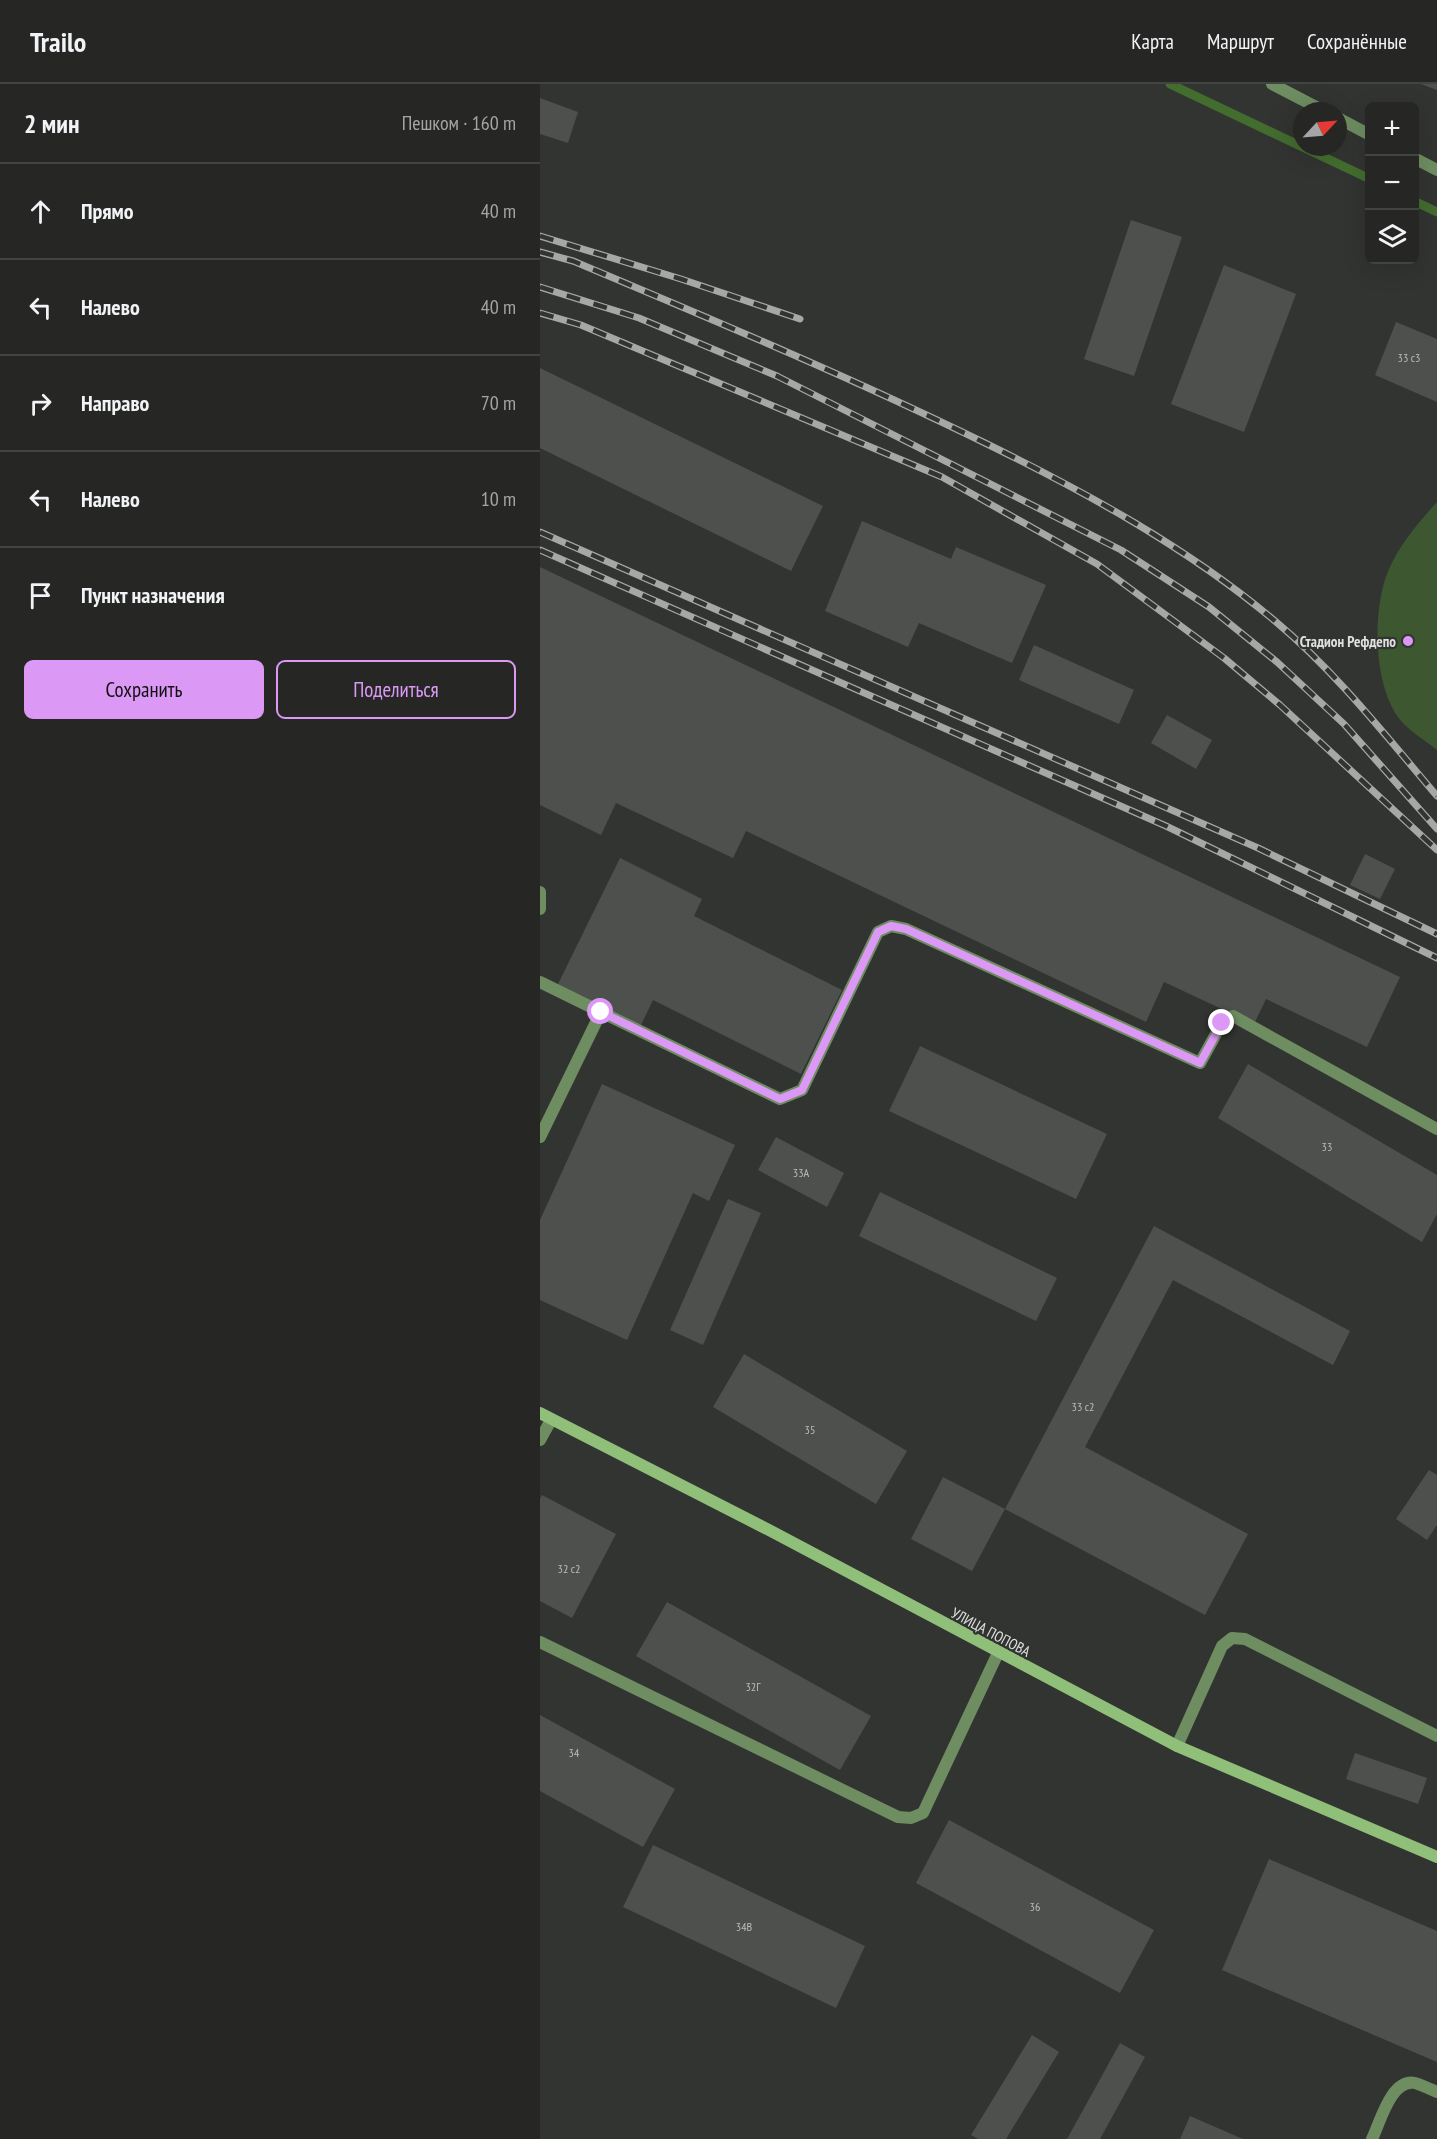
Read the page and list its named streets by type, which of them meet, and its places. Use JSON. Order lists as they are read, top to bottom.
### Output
{
  "streets": {
    "street": ["УЛИЦА ПОПОВА"]
  },
  "places": ["Стадион Рефдепо"],
  "house_numbers": [
    "33 с3",
    "33",
    "33А",
    "33 с2",
    "35",
    "32 с2",
    "32Г",
    "34",
    "36",
    "34В"
  ],
  "north": "top right",
  "page": {
    "header": "Trailo",
    "nav": ["Карта", "Маршрут", "Сохранённые"],
    "heading": ["2 мин", "Пешком · 160 m"],
    "map_buttons": ["+", "−"],
    "list": [
      ["Прямо", "40 m"],
      ["Налево", "40 m"],
      ["Направо", "70 m"],
      ["Налево", "10 m"],
      "Пункт назначения"
    ],
    "buttons": ["Сохранить", "Поделиться"]
  }
}
